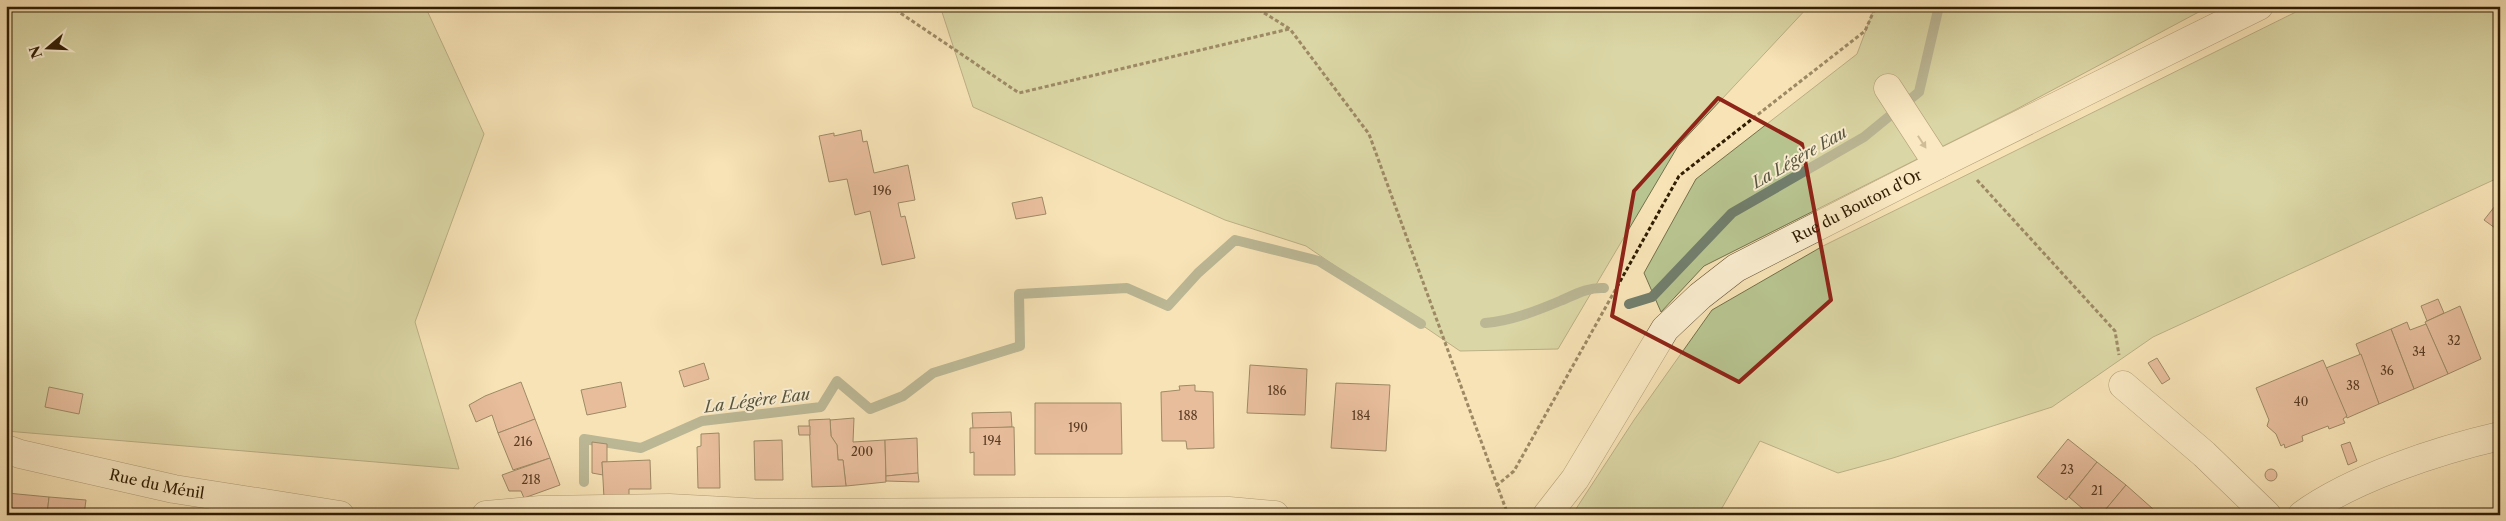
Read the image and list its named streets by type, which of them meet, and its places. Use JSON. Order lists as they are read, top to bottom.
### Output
{
  "streets": {
    "street": ["Rue du Bouton d'Or", "Rue du Ménil"]
  },
  "water": ["La Légère Eau"],
  "house_numbers": [
    "196",
    "32",
    "34",
    "36",
    "38",
    "186",
    "40",
    "188",
    "184",
    "190",
    "194",
    "216",
    "200",
    "23",
    "218",
    "21"
  ],
  "north": "left"
}
